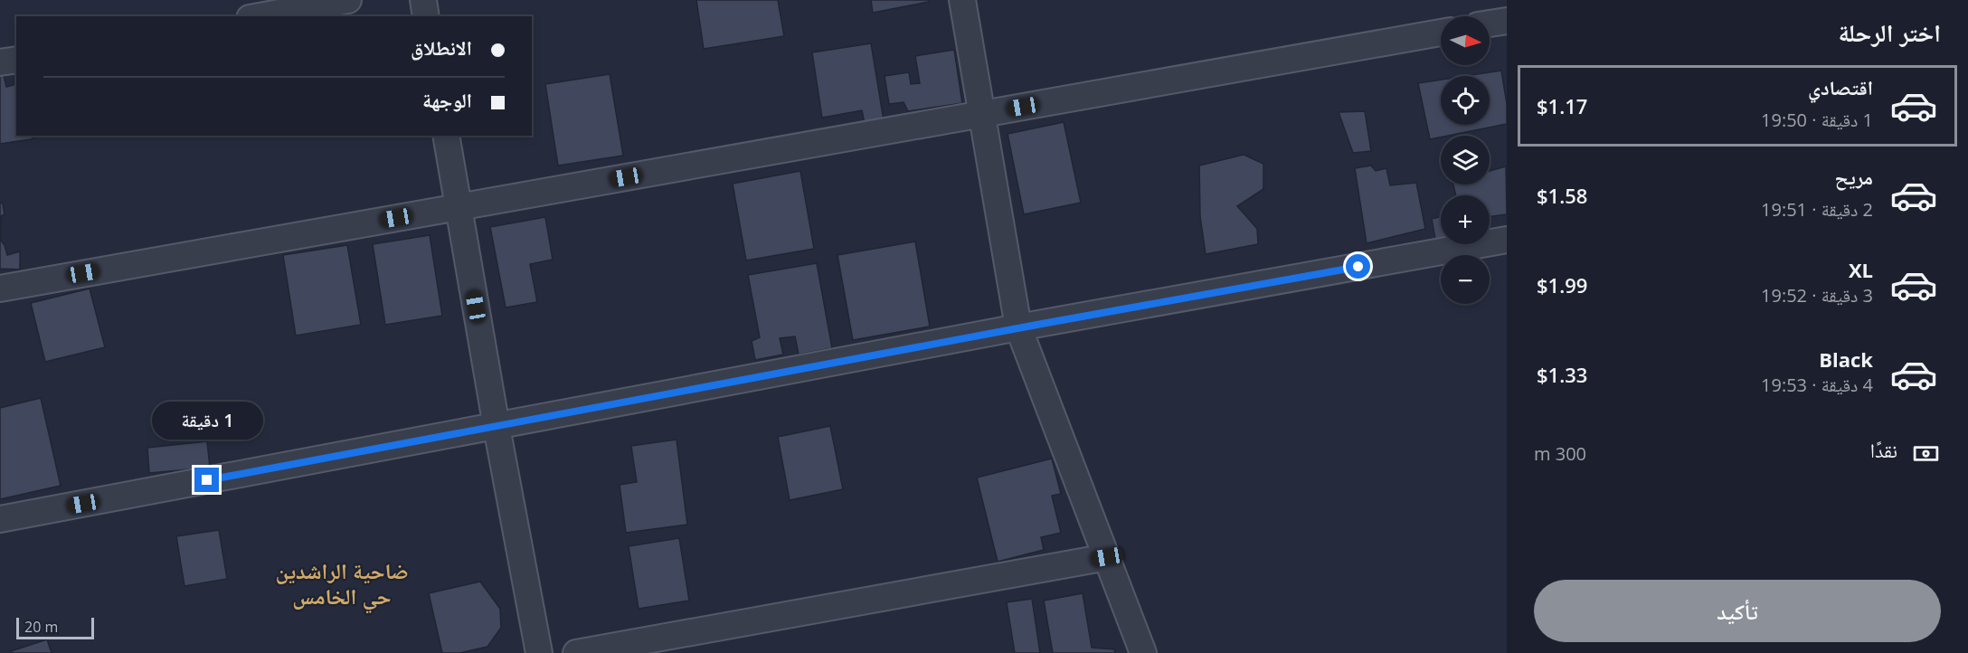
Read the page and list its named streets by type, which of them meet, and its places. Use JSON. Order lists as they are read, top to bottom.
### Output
{
  "districts": ["ضاحية الراشدين حي الخامس"],
  "scale_bar": "20 m",
  "north": "right",
  "page": {
    "heading": "اختر الرحلة",
    "map_buttons": ["+", "−"],
    "banner": ["الانطلاق", "الوجهة"],
    "list": [
      {
        "name": "اقتصادي",
        "note": "1 دقيقة · 19:50",
        "value": "$1.17"
      },
      {
        "name": "مريح",
        "note": "2 دقيقة · 19:51",
        "value": "$1.58"
      },
      {
        "name": "XL",
        "note": "3 دقيقة · 19:52",
        "value": "$1.99"
      },
      {
        "name": "Black",
        "note": "4 دقيقة · 19:53",
        "value": "$1.33"
      }
    ],
    "bubble": "1 دقيقة",
    "pay": ["نقدًا", "300 m"],
    "buttons": "تأكيد",
    "scale": "20 m"
  }
}
